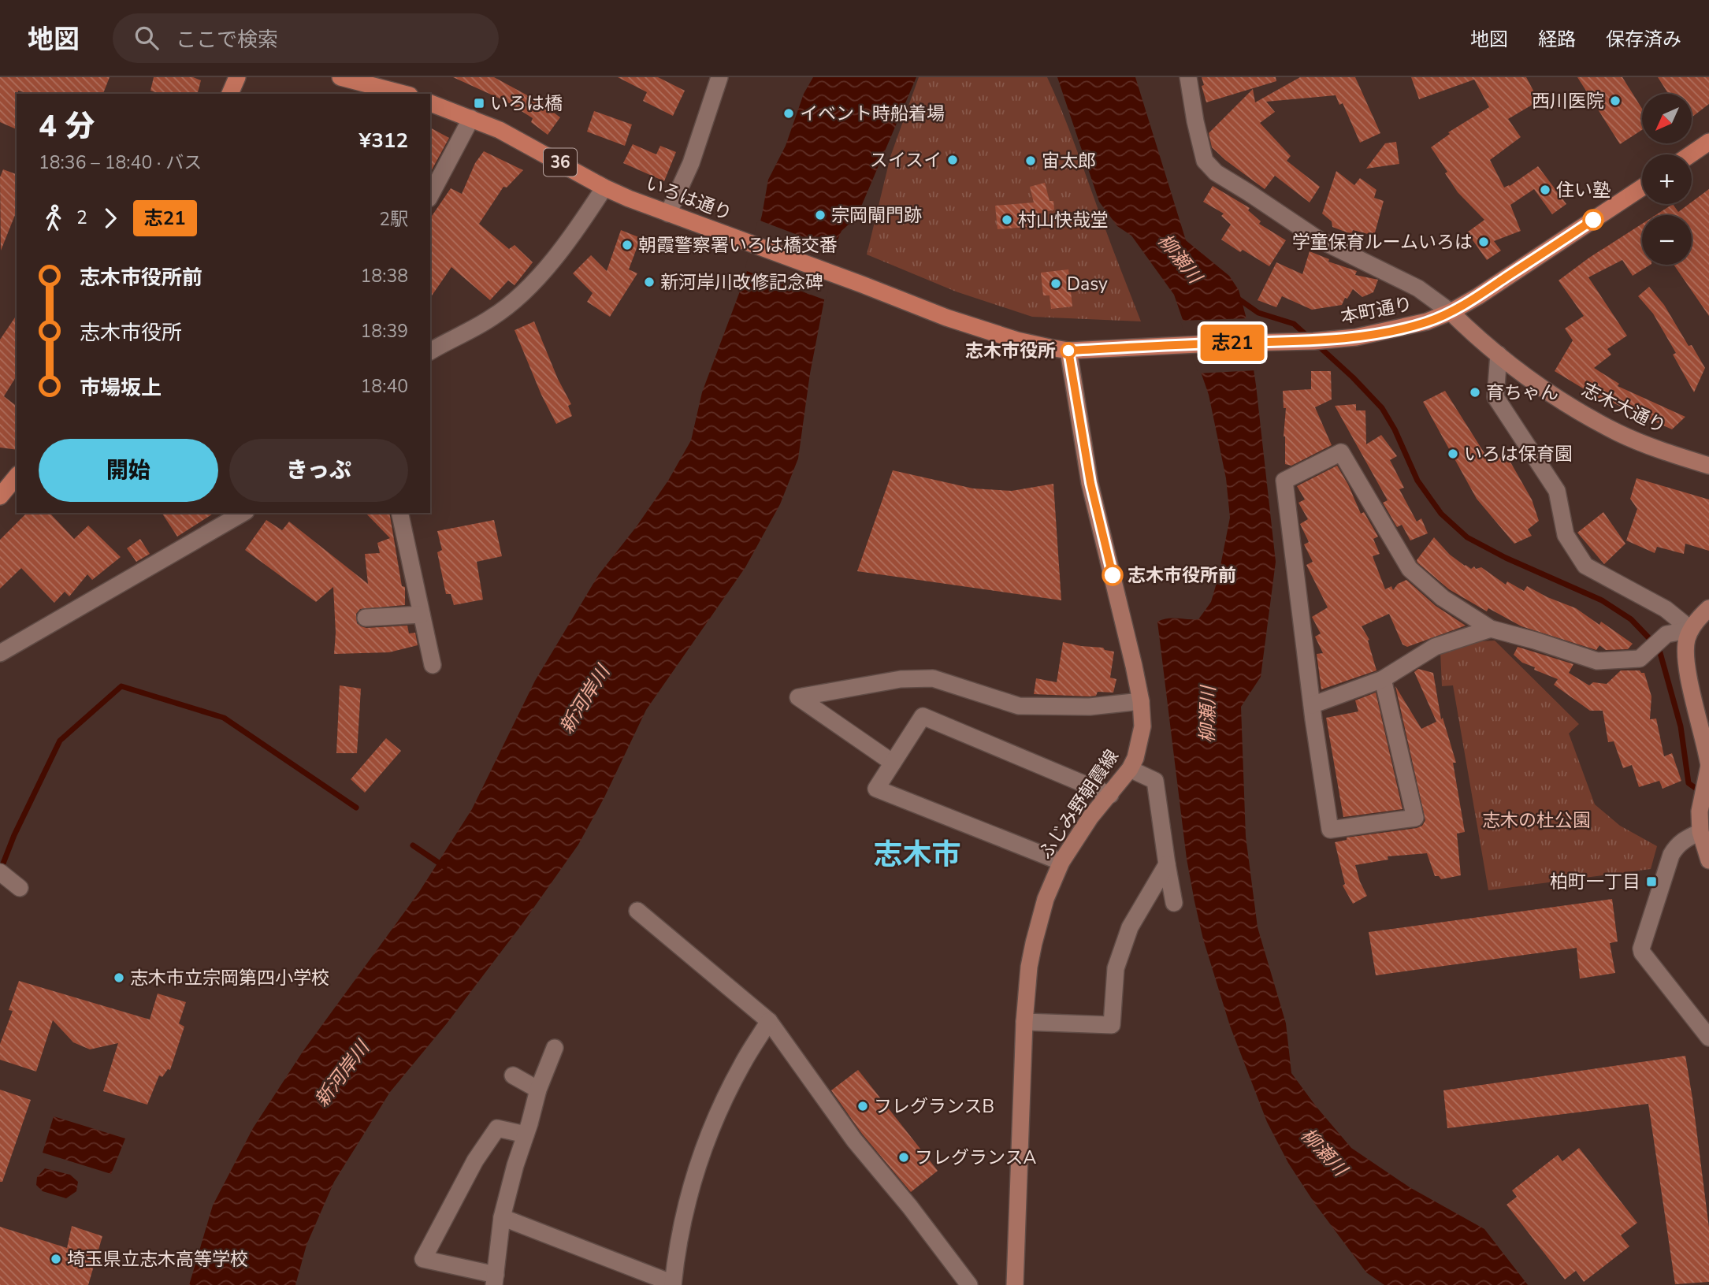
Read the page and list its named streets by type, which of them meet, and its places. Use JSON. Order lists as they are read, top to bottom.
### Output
{
  "streets": {
    "main road": [
      "36",
      "いろは通り",
      "本町通り",
      "志木大通り",
      "ふじみ野朝霞線"
    ]
  },
  "crossings": [
    ["いろは通り", "本町通り"],
    ["いろは通り", "ふじみ野朝霞線"],
    ["本町通り", "志木大通り"],
    ["本町通り", "ふじみ野朝霞線"]
  ],
  "districts": ["志木市"],
  "water": ["柳瀬川", "新河岸川"],
  "parks": ["志木の杜公園"],
  "places": {
    "other": [
      "西川医院",
      "イベント時船着場",
      "スイスイ",
      "宙太郎",
      "住い塾",
      "宗岡閘門跡",
      "村山快哉堂",
      "学童保育ルームいろは",
      "朝霞警察署いろは橋交番",
      "新河岸川改修記念碑",
      "Dasy",
      "志木市役所",
      "育ちゃん",
      "いろは保育園",
      "志木市役所前",
      "志木市立宗岡第四小学校",
      "フレグランスB",
      "フレグランスA",
      "埼玉県立志木高等学校"
    ],
    "transit": ["いろは橋", "柏町一丁目"]
  },
  "lines": ["bus line 志21"],
  "north": "bottom left",
  "page": {
    "header": "地図",
    "search": "ここで検索",
    "nav": ["地図", "経路", "保存済み"],
    "on_map": "志21",
    "map_buttons": ["+", "−"],
    "heading": ["4 分", "18:36 – 18:40 · バス", "¥312"],
    "legs": ["2", "志21", "2駅"],
    "list": [
      {
        "name": "志木市役所前",
        "value": "18:38"
      },
      {
        "name": "志木市役所",
        "value": "18:39"
      },
      {
        "name": "市場坂上",
        "value": "18:40"
      }
    ],
    "buttons": ["開始", "きっぷ"]
  }
}
